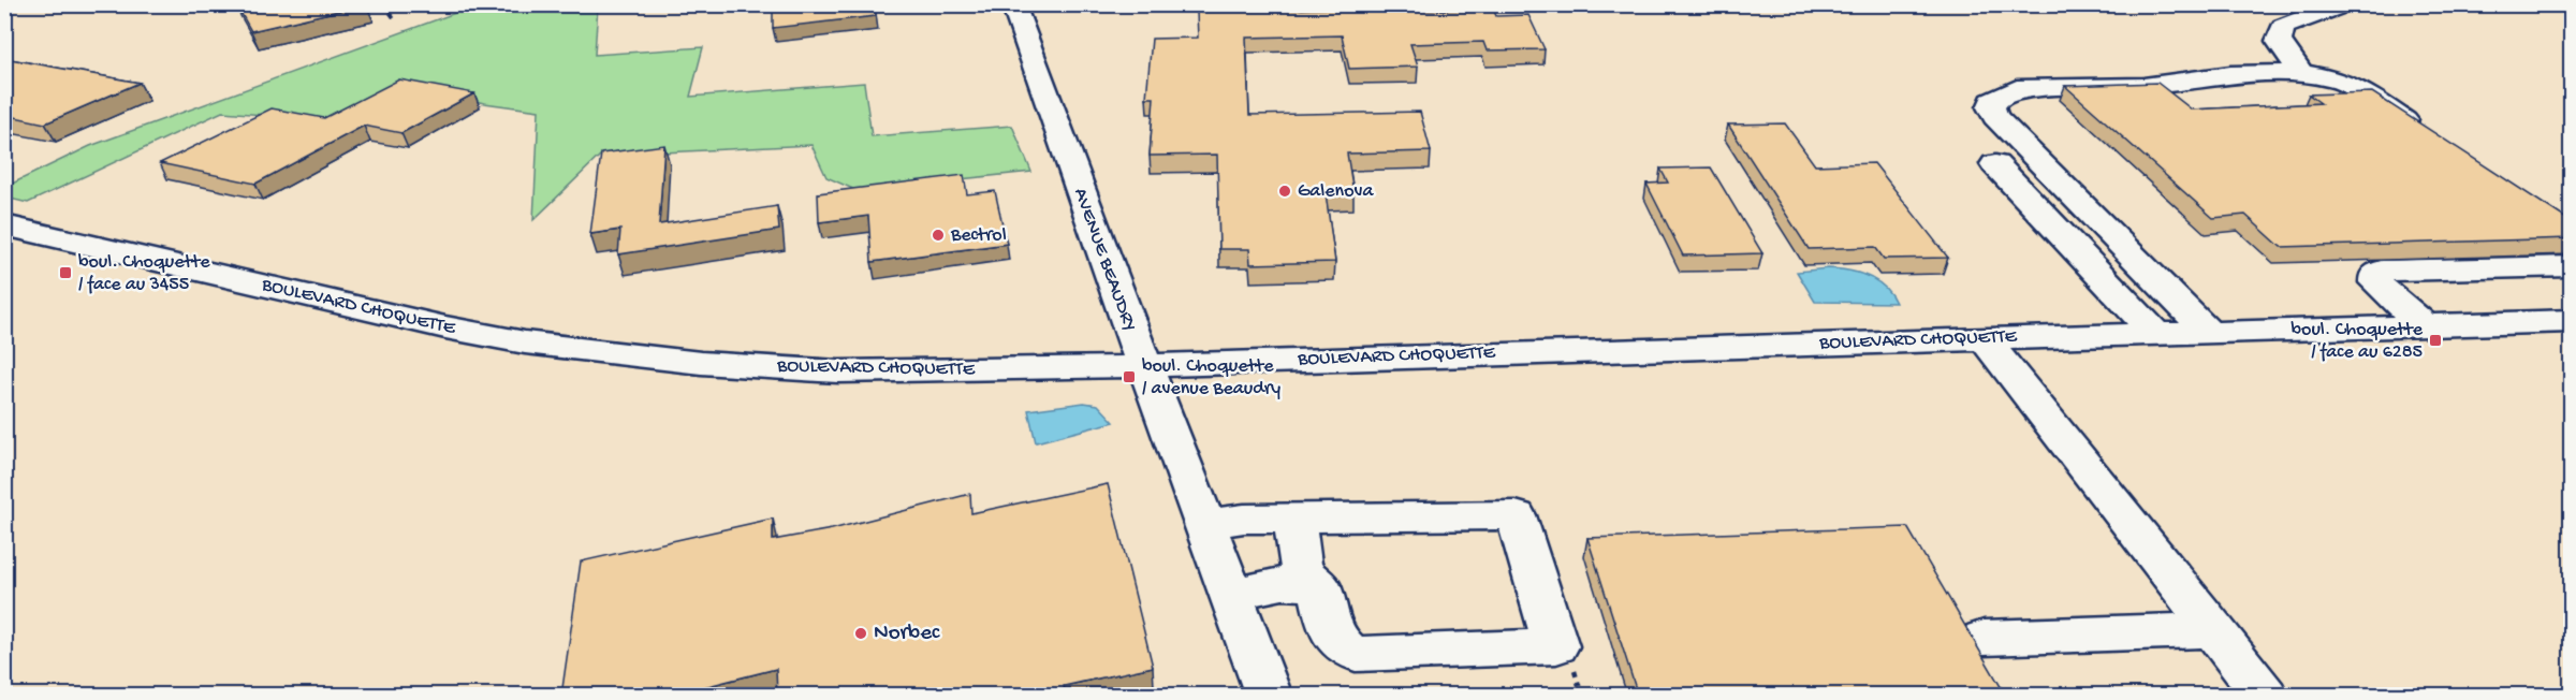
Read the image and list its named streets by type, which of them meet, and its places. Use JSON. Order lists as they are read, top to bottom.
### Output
{
  "streets": {
    "street": ["AVENUE BEAUDRY", "BOULEVARD CHOQUETTE"]
  },
  "crossings": [
    ["AVENUE BEAUDRY", "BOULEVARD CHOQUETTE"]
  ],
  "places": {
    "other": ["Galenova", "Bectrol", "Norbec"],
    "transit": ["boul. Choquette / face au 3455", "boul. Choquette / face au 6285", "boul. Choquette / avenue Beaudry"]
  }
}
